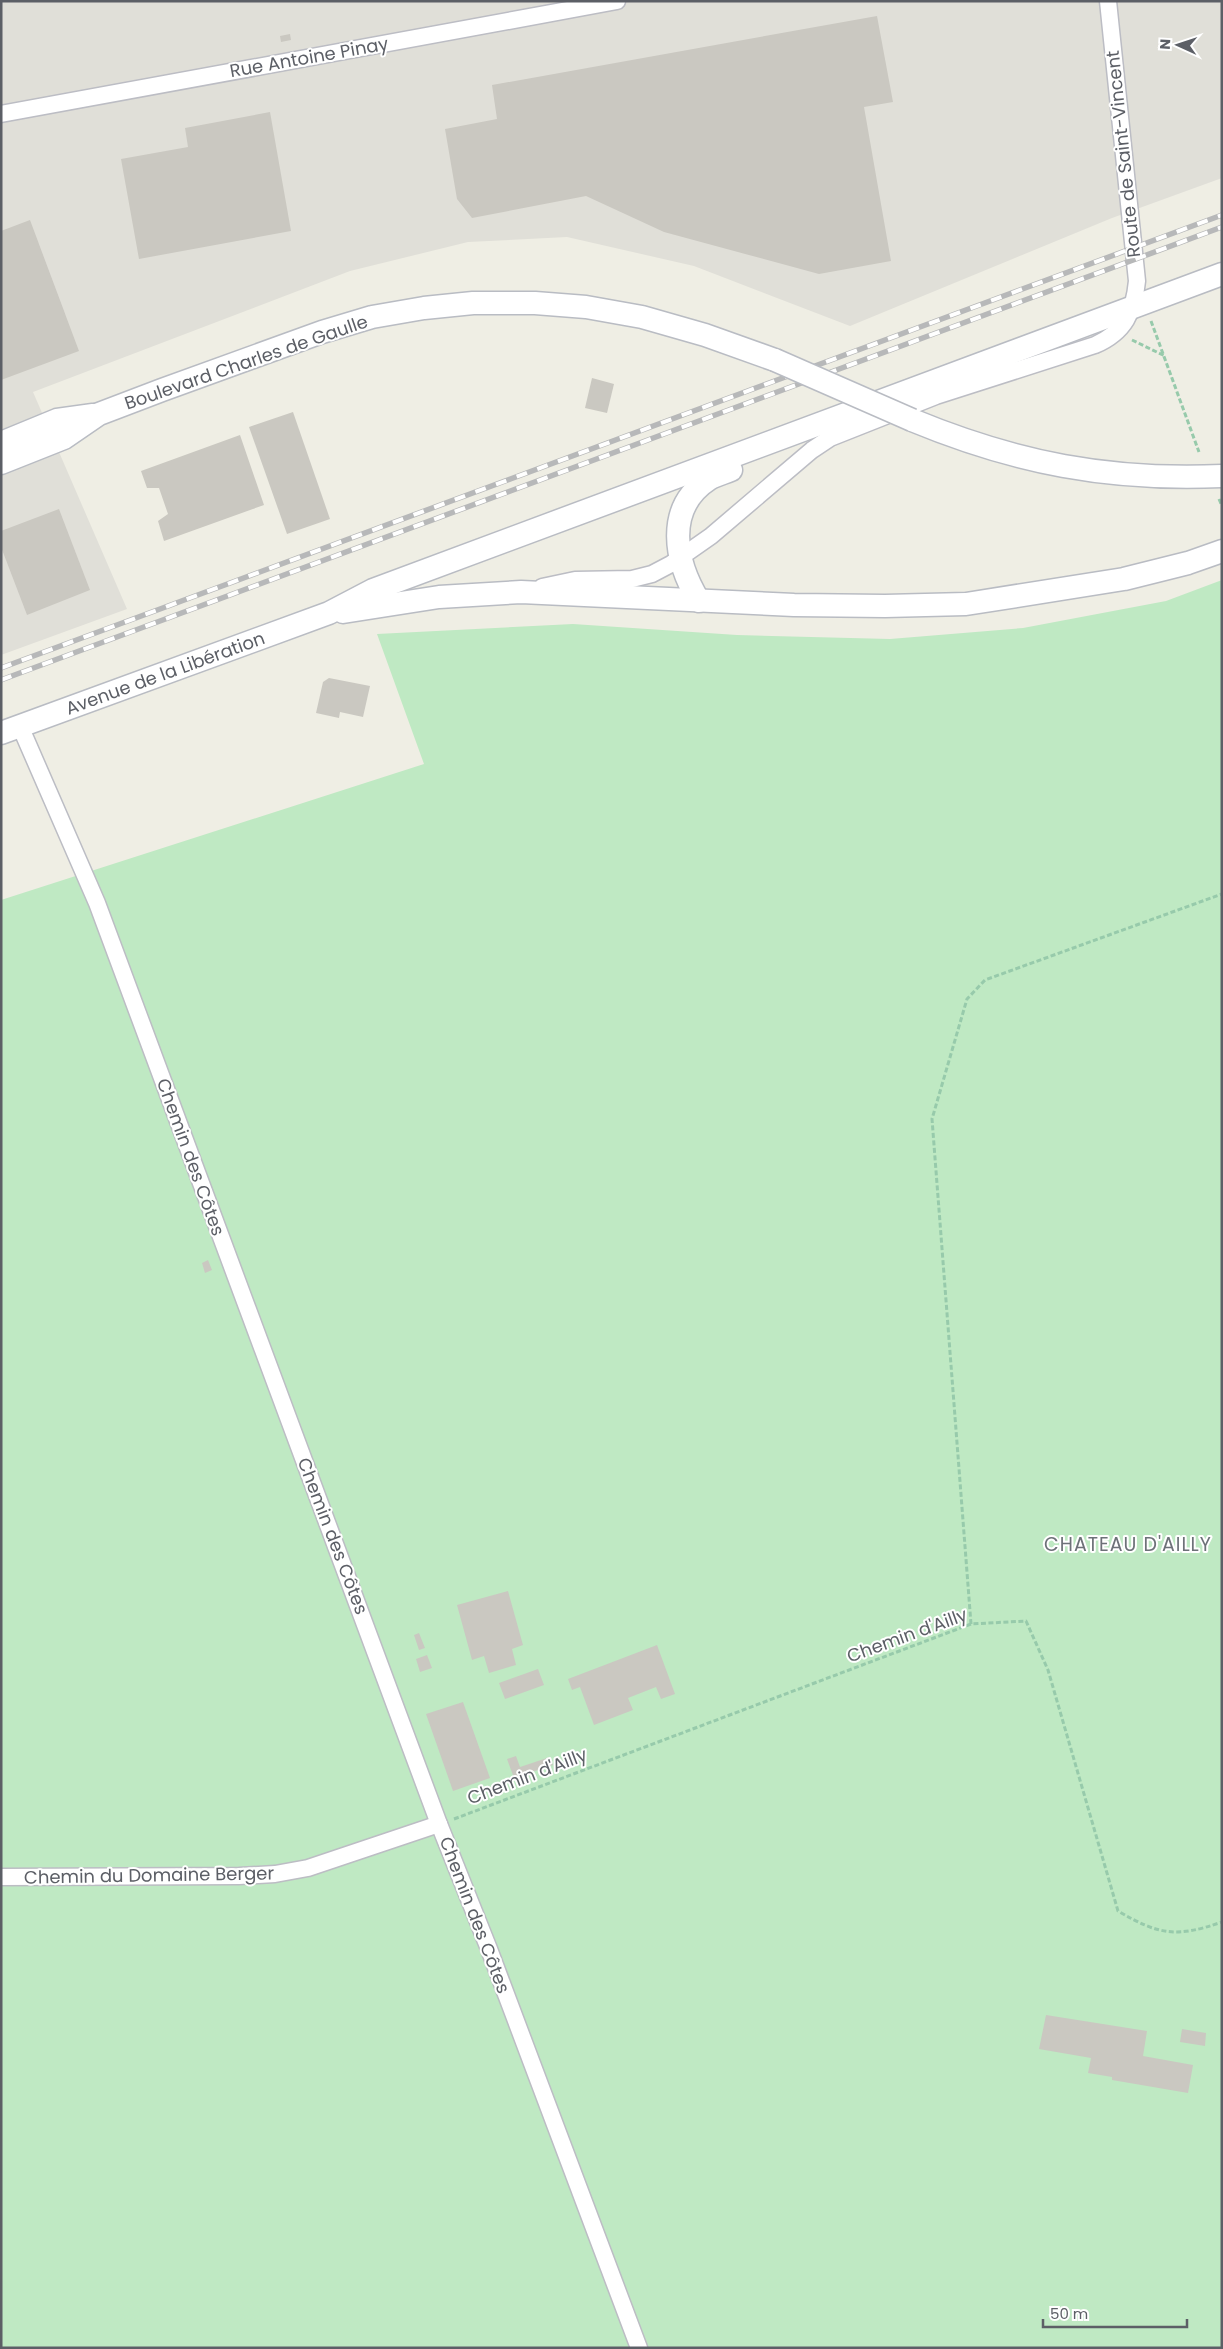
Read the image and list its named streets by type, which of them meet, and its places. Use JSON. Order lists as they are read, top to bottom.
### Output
{
  "streets": {
    "street": [
      "Rue Antoine Pinay",
      "Route de Saint-Vincent",
      "Boulevard Charles de Gaulle",
      "Avenue de la Libération",
      "Chemin des Côtes",
      "Chemin du Domaine Berger"
    ],
    "path": ["Chemin d'Ailly"]
  },
  "crossings": [
    ["Avenue de la Libération", "Chemin des Côtes"],
    ["Chemin des Côtes", "Chemin d'Ailly"],
    ["Chemin des Côtes", "Chemin du Domaine Berger"],
    ["Chemin d'Ailly", "Chemin du Domaine Berger"]
  ],
  "districts": ["CHATEAU D'AILLY"],
  "scale_bar": "50 m",
  "north": "left"
}
